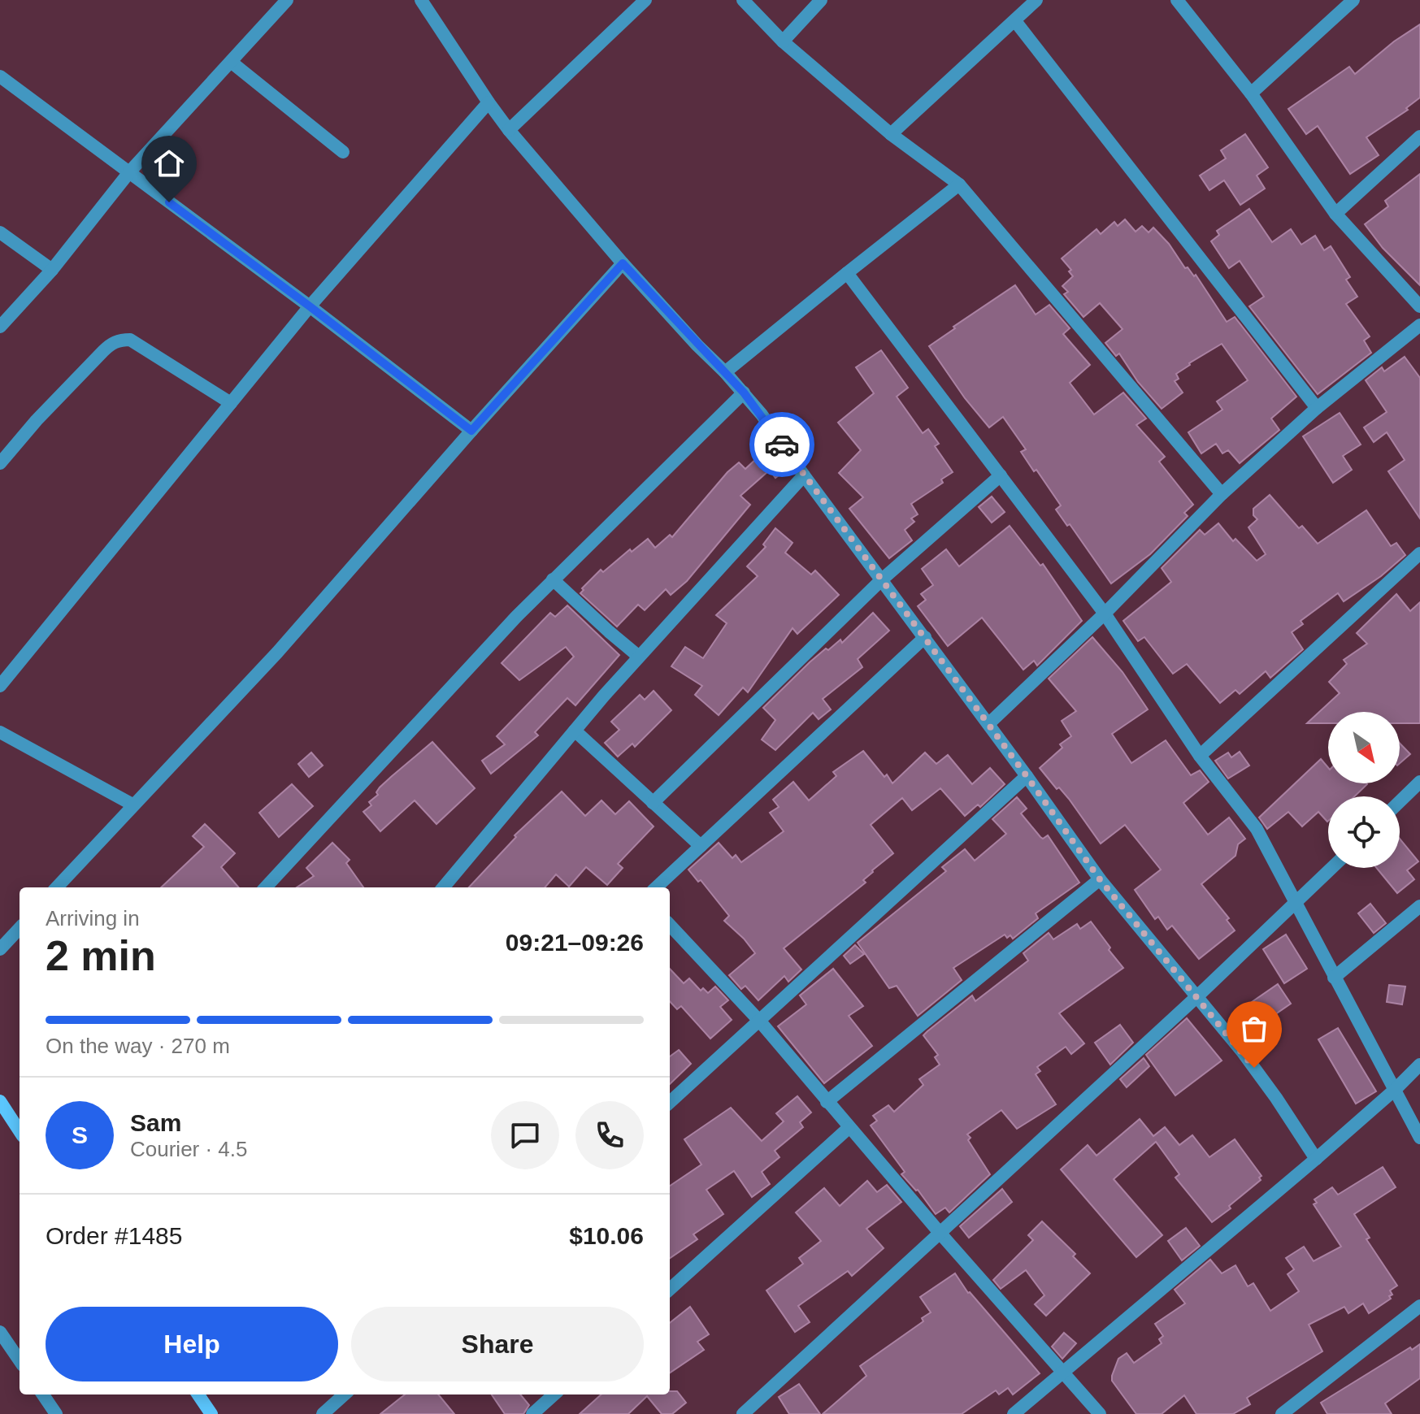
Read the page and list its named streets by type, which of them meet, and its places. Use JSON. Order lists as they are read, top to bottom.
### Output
{
  "north": "bottom right",
  "page": {
    "heading": ["2 min", "Arriving in", "09:21–09:26"],
    "panel": [
      "Sam",
      "Courier · 4.5",
      "Order #1485",
      "$10.06"
    ],
    "bar": "On the way · 270 m",
    "round": "S",
    "buttons": ["Help", "Share"]
  }
}
